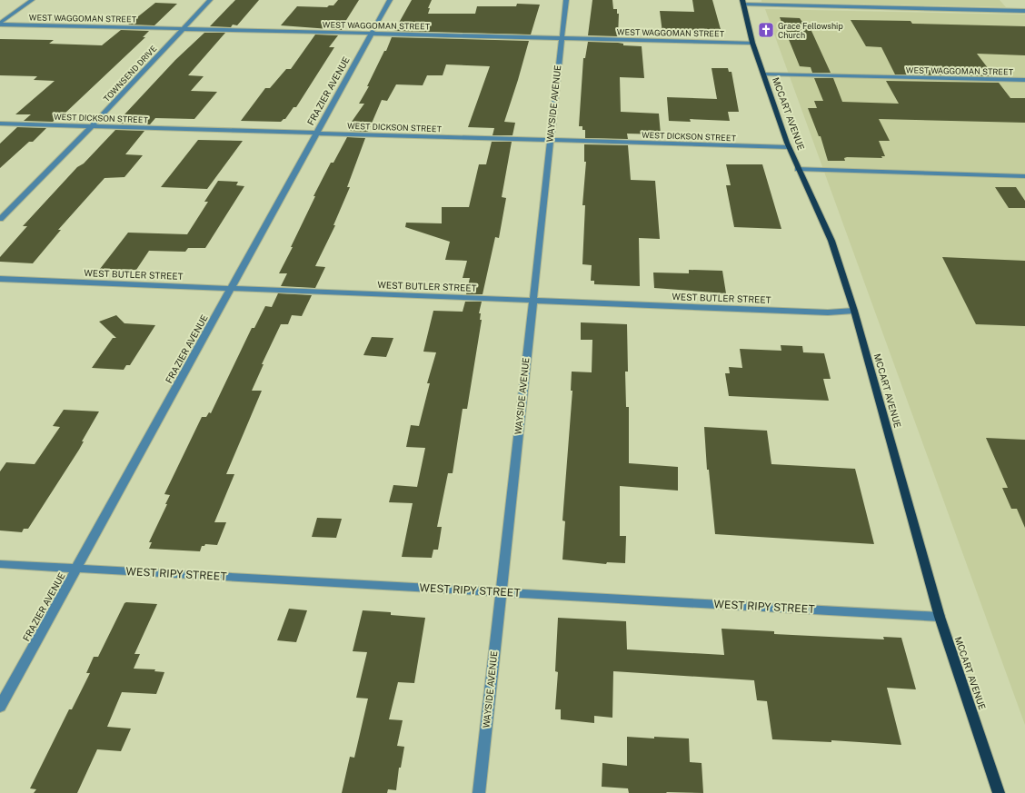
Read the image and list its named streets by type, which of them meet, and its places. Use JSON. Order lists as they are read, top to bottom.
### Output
{
  "streets": {
    "main road": ["MCCART AVENUE"],
    "street": [
      "WEST WAGGOMAN STREET",
      "TOWNSEND DRIVE",
      "FRAZIER AVENUE",
      "WAYSIDE AVENUE",
      "WEST DICKSON STREET",
      "WEST BUTLER STREET",
      "WEST RIPY STREET"
    ]
  },
  "crossings": [
    ["WEST WAGGOMAN STREET", "TOWNSEND DRIVE"],
    ["WEST WAGGOMAN STREET", "FRAZIER AVENUE"],
    ["WEST WAGGOMAN STREET", "WAYSIDE AVENUE"],
    ["WEST WAGGOMAN STREET", "MCCART AVENUE"],
    ["TOWNSEND DRIVE", "WEST DICKSON STREET"],
    ["FRAZIER AVENUE", "WEST DICKSON STREET"],
    ["FRAZIER AVENUE", "WEST BUTLER STREET"],
    ["FRAZIER AVENUE", "WEST RIPY STREET"],
    ["WAYSIDE AVENUE", "WEST DICKSON STREET"],
    ["WAYSIDE AVENUE", "WEST BUTLER STREET"],
    ["WAYSIDE AVENUE", "WEST RIPY STREET"],
    ["MCCART AVENUE", "WEST DICKSON STREET"],
    ["MCCART AVENUE", "WEST BUTLER STREET"],
    ["MCCART AVENUE", "WEST RIPY STREET"]
  ],
  "places": {
    "church": ["Grace Fellowship Church"]
  }
}
